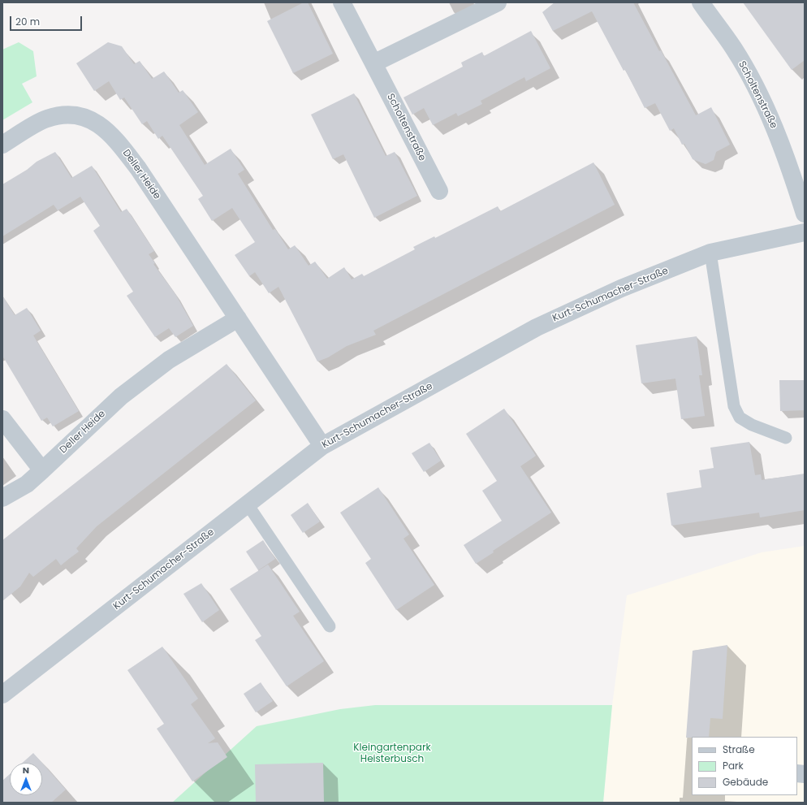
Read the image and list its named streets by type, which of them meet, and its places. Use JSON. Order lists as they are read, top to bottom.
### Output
{
  "streets": {
    "street": ["Scholtenstraße", "Deller Heide", "Kurt-Schumacher-Straße"]
  },
  "crossings": [
    ["Deller Heide", "Kurt-Schumacher-Straße"]
  ],
  "parks": ["Kleingartenpark Heisterbusch"],
  "legend": ["Straße", "Park", "Gebäude"],
  "scale_bar": "20 m",
  "north": "top"
}
